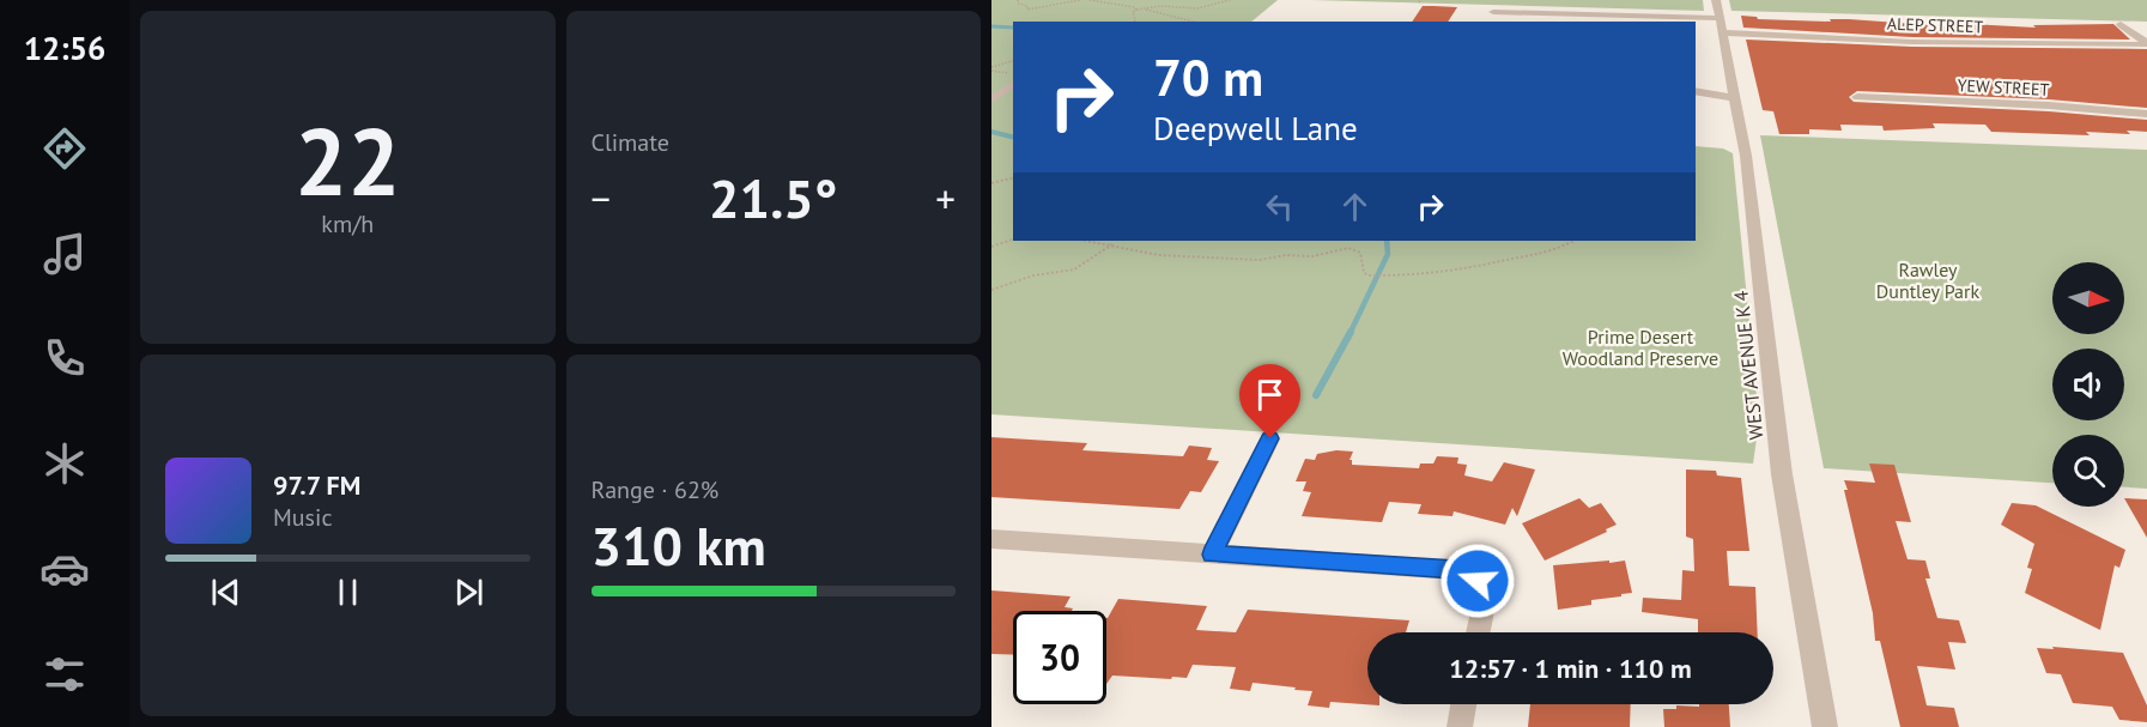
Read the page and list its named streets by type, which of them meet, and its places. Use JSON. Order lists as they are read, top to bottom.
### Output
{
  "streets": {
    "street": ["ALEP STREET", "YEW STREET", "WEST AVENUE K 4"]
  },
  "crossings": [
    ["ALEP STREET", "WEST AVENUE K 4"]
  ],
  "parks": ["Rawley Duntley Park", "Prime Desert Woodland Preserve"],
  "north": "right",
  "page": {
    "tabs": "12:56",
    "tile": [
      ["22", "km/h"],
      "Climate",
      ["Range · 62%", "310 km"]
    ],
    "turn": ["70 m", "Deepwell Lane"],
    "heat": ["−", "21.5°", "+"],
    "song": ["97.7 FM", "Music"],
    "limit": "30",
    "trip": "12:57 · 1 min · 110 m"
  }
}
